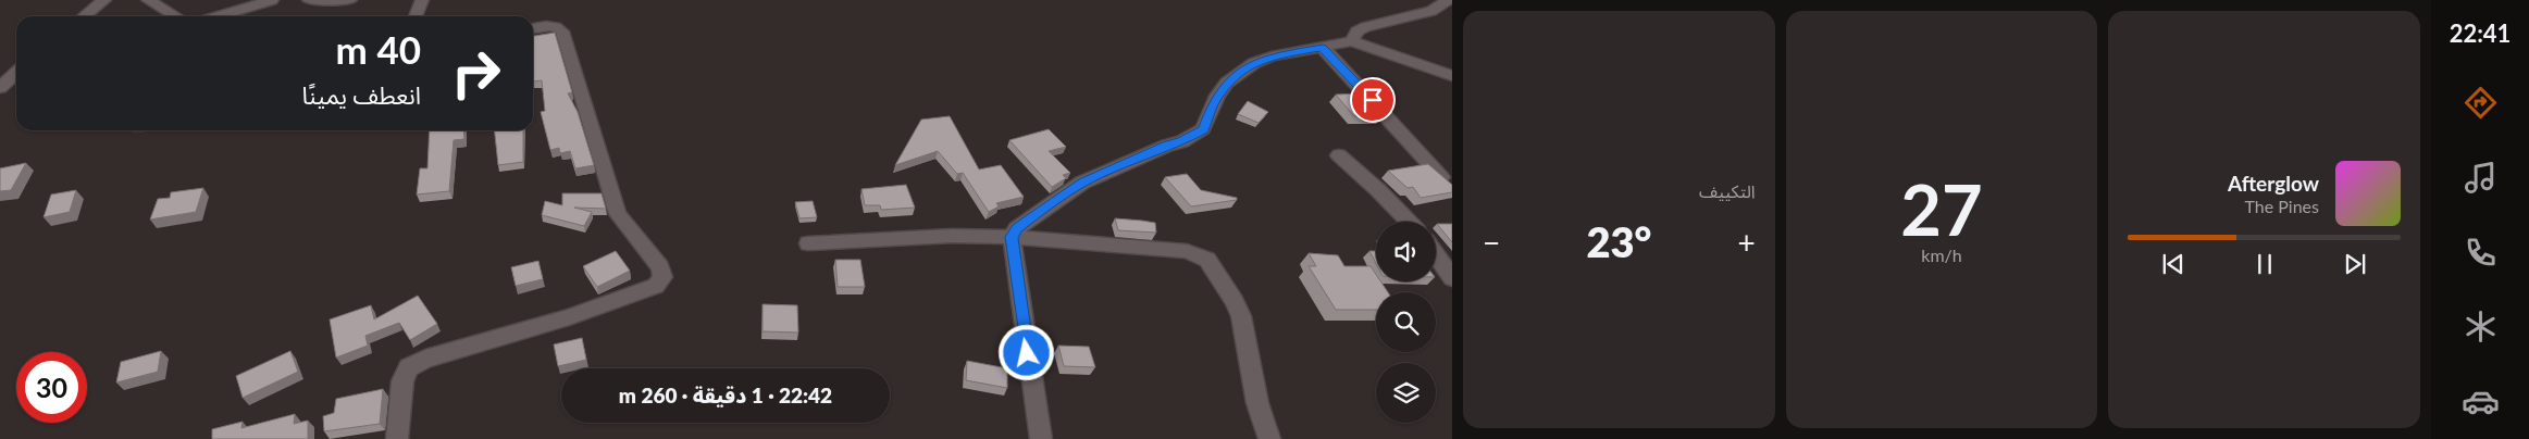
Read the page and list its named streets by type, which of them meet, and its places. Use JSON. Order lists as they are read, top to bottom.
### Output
{
  "page": {
    "tabs": "22:41",
    "tile": [
      ["27", "km/h"],
      "التكييف"
    ],
    "turn": ["40 m", "انعطف يمينًا"],
    "song": ["Afterglow", "The Pines"],
    "heat": ["−", "23°", "+"],
    "limit": "30",
    "trip": "22:42 · 1 دقيقة · 260 m"
  }
}
